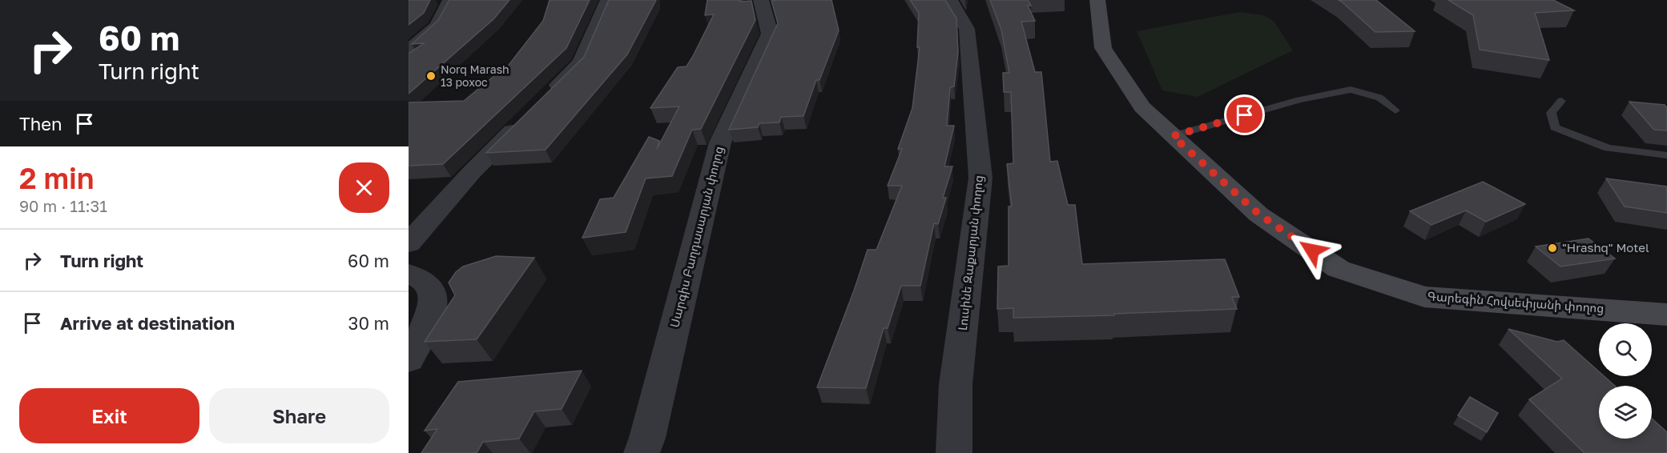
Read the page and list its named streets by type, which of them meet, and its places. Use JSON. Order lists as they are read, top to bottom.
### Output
{
  "streets": {
    "main road": ["Գարեգին Հովսեփյանի փողոց"],
    "street": ["Սարգիս Բաղդասարյան փողոց", "Լուսինե Զաքարյան փողոց"]
  },
  "places": ["Norq Marash 13 poxoc", "\"Hrashq\" Motel"],
  "page": {
    "turn": ["60 m", "Turn right"],
    "then": "Then",
    "heading": ["2 min", "90 m · 11:31"],
    "list": [
      {
        "name": "Turn right",
        "value": "60 m"
      },
      {
        "name": "Arrive at destination",
        "value": "30 m"
      }
    ],
    "buttons": ["Exit", "Share"]
  }
}
